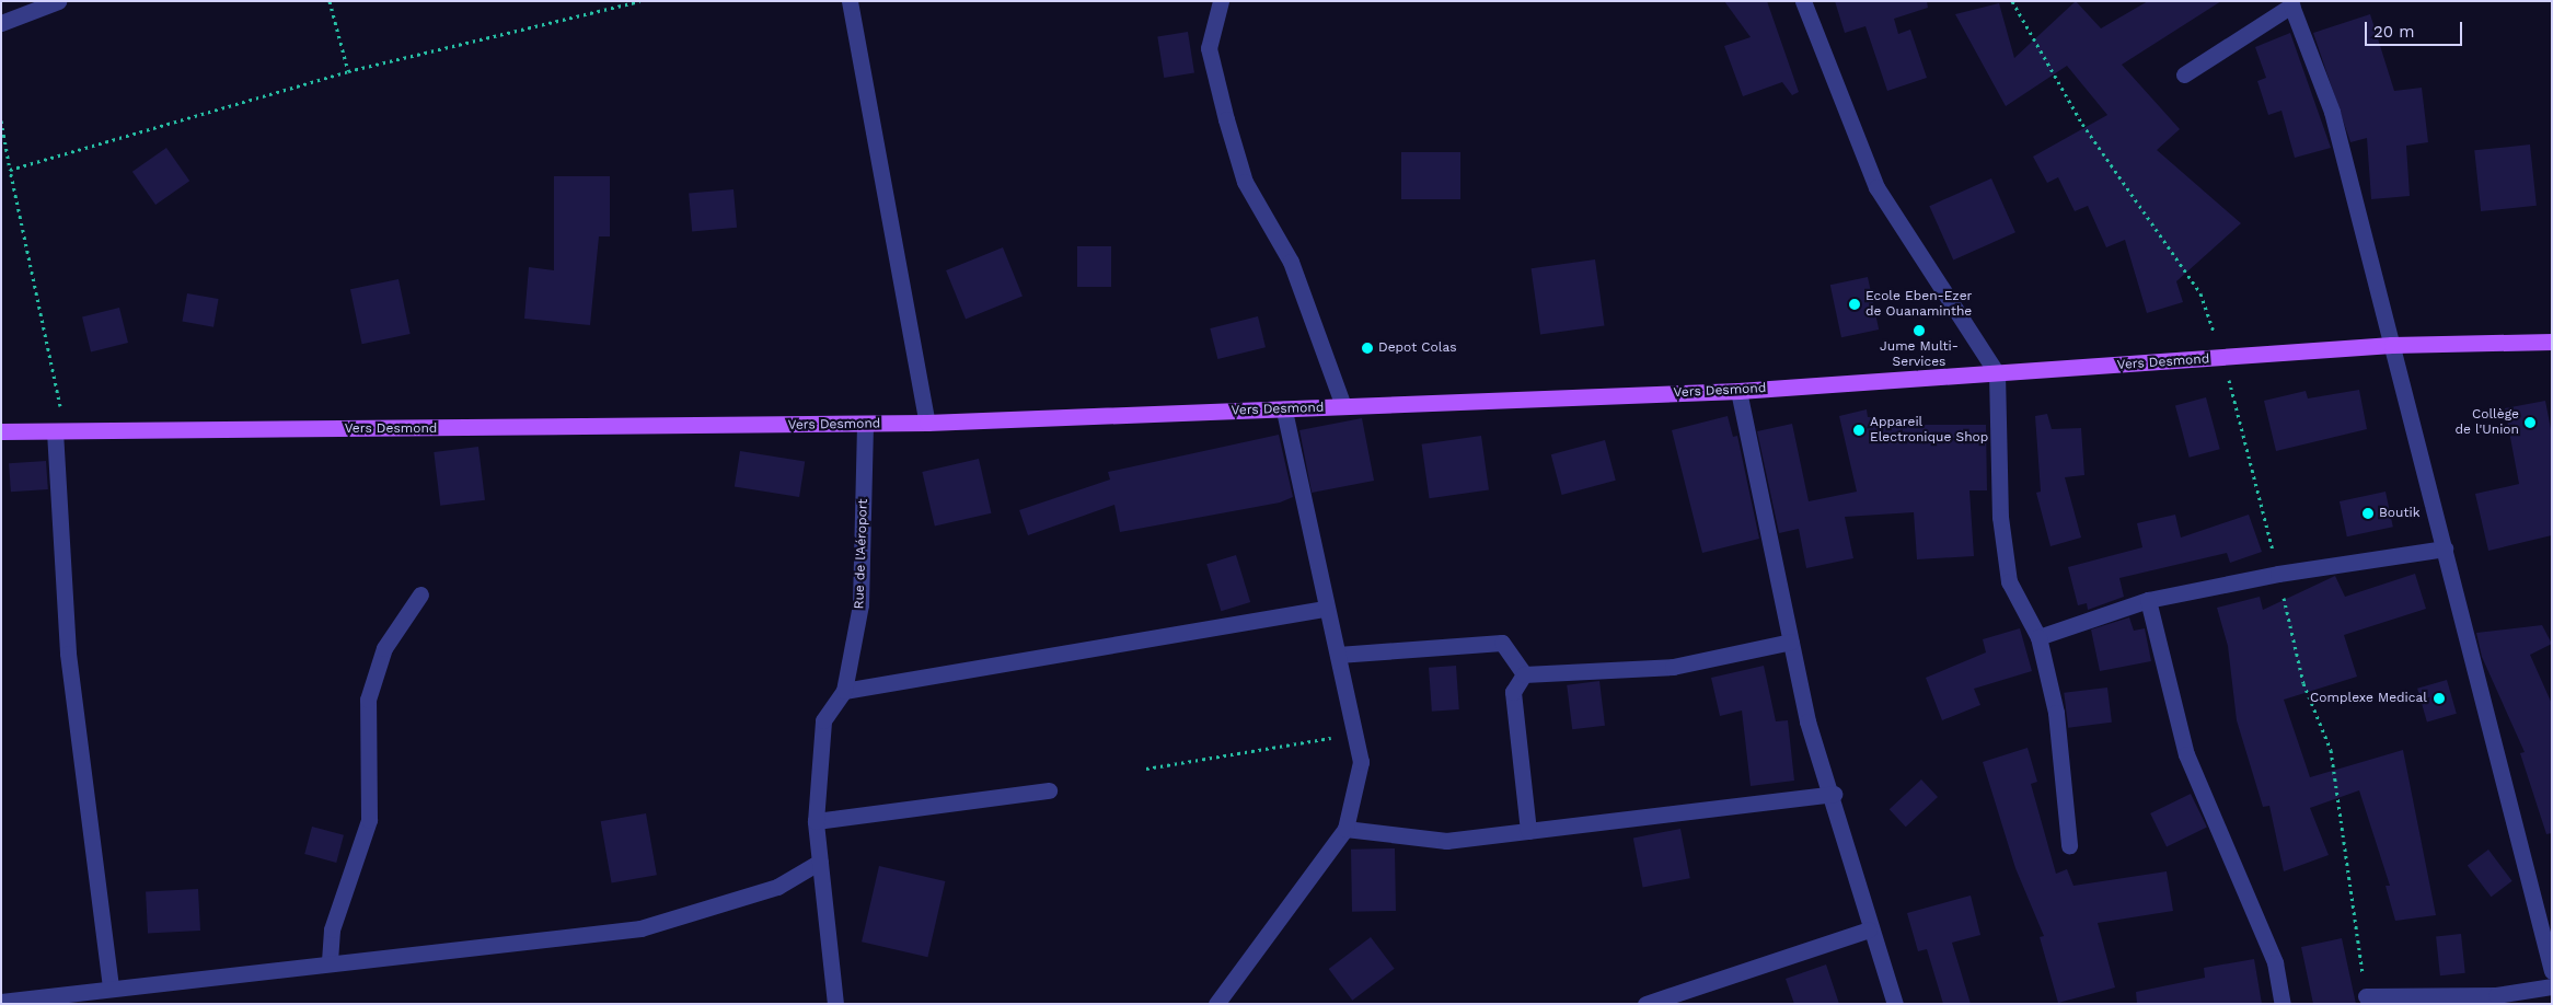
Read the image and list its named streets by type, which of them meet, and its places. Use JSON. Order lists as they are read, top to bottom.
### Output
{
  "streets": {
    "main road": ["Vers Desmond"],
    "street": ["Rue de l'Aéroport"]
  },
  "crossings": [
    ["Vers Desmond", "Rue de l'Aéroport"]
  ],
  "places": [
    "Ecole Eben-Ezer de Ouanaminthe",
    "Jume Multi- Services",
    "Depot Colas",
    "Collège de l'Union",
    "Appareil Electronique Shop",
    "Boutik",
    "Complexe Medical"
  ],
  "scale_bar": "20 m"
}
